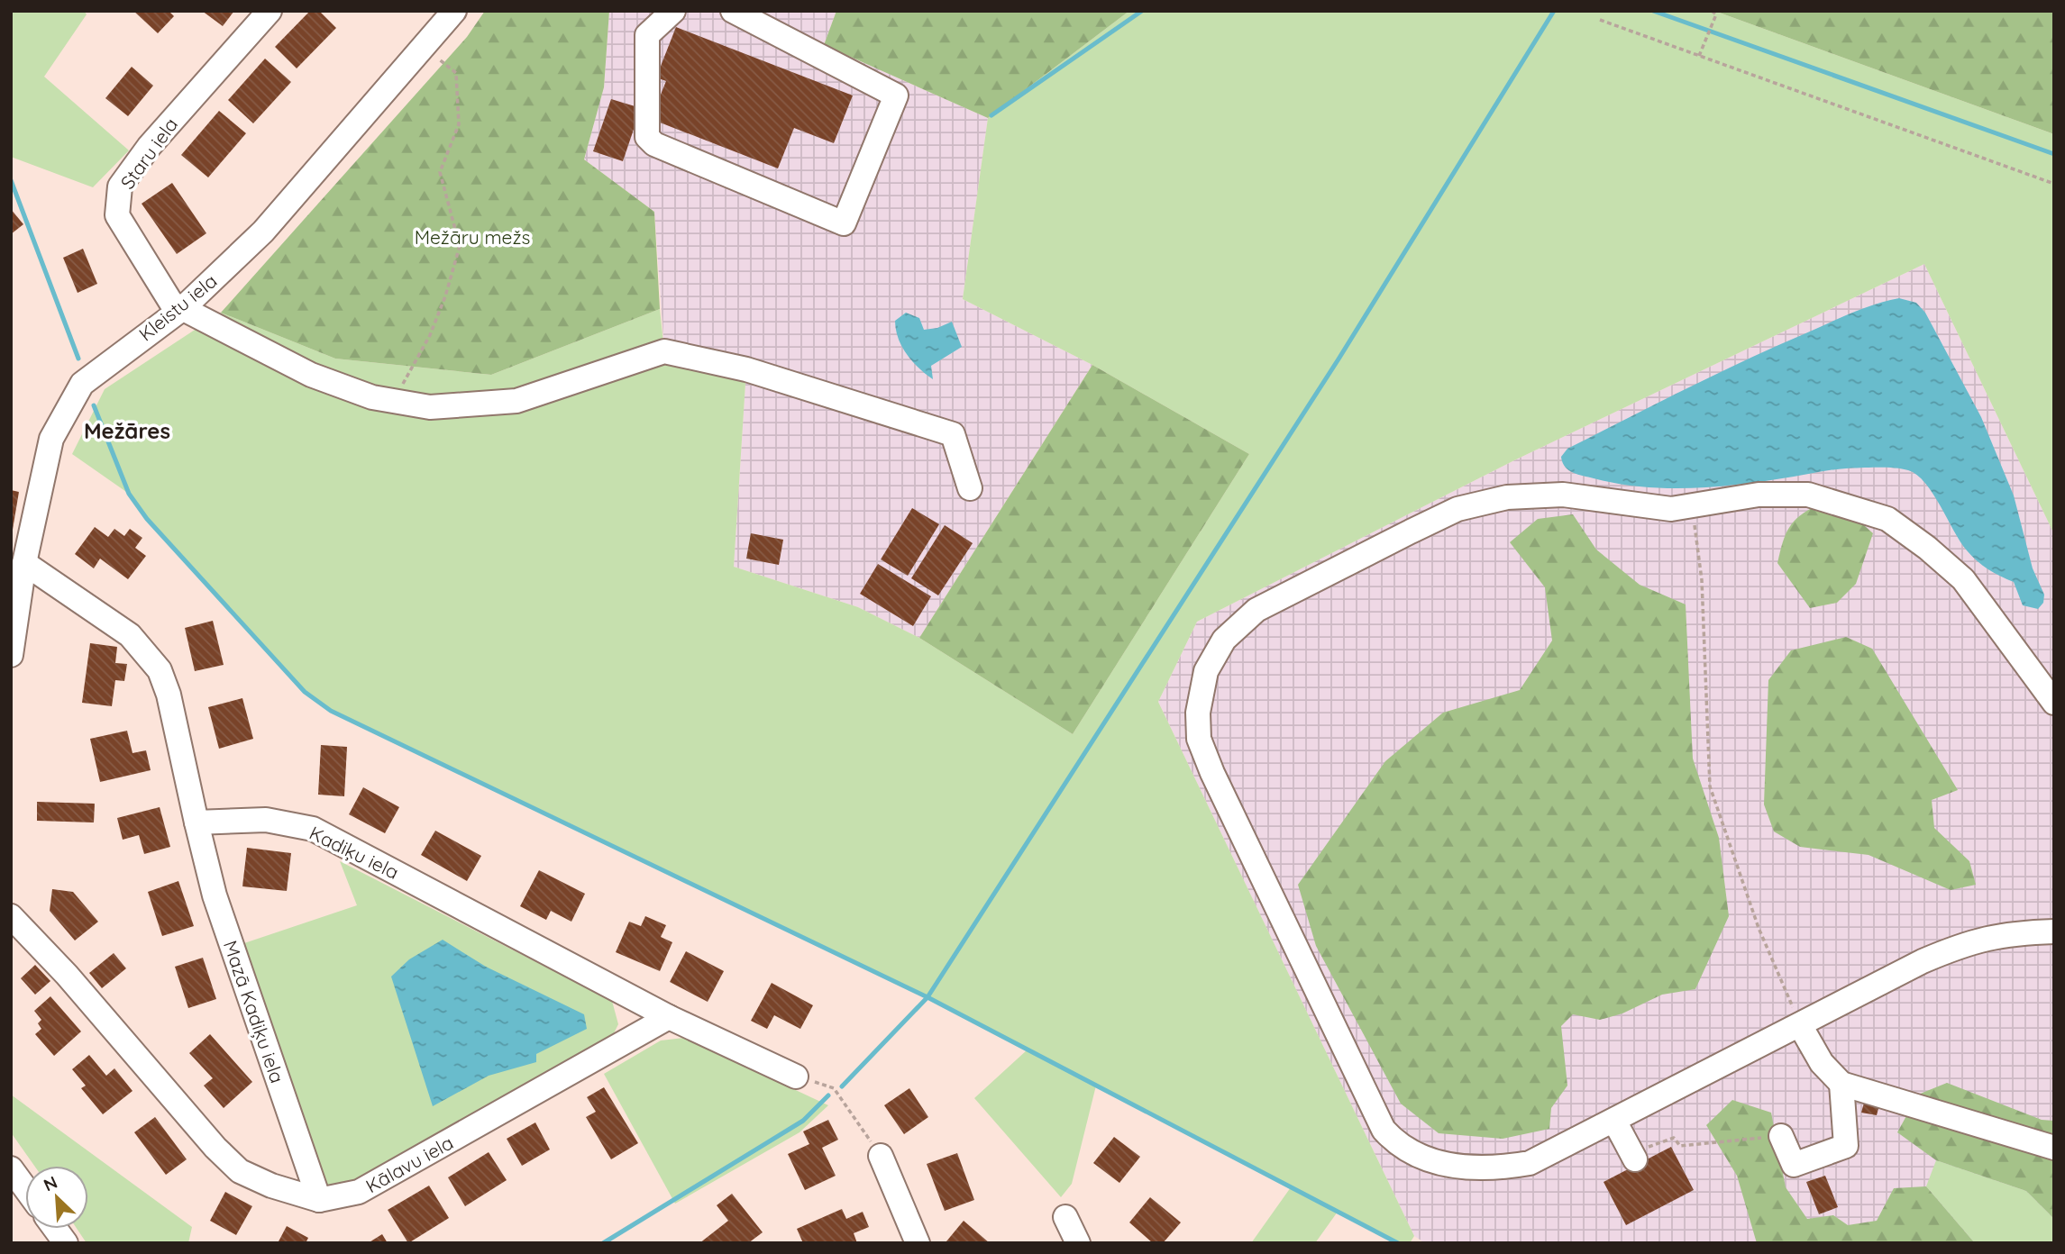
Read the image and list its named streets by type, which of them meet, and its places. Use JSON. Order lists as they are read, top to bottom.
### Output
{
  "streets": {
    "street": [
      "Staru iela",
      "Kleistu iela",
      "Kadiķu iela",
      "Mazā Kadiķu iela",
      "Kālavu iela"
    ]
  },
  "crossings": [
    ["Staru iela", "Kleistu iela"],
    ["Kadiķu iela", "Mazā Kadiķu iela"],
    ["Kadiķu iela", "Kālavu iela"],
    ["Mazā Kadiķu iela", "Kālavu iela"]
  ],
  "districts": ["Mežāres"],
  "parks": ["Mežāru mežs"],
  "north": "top left"
}
